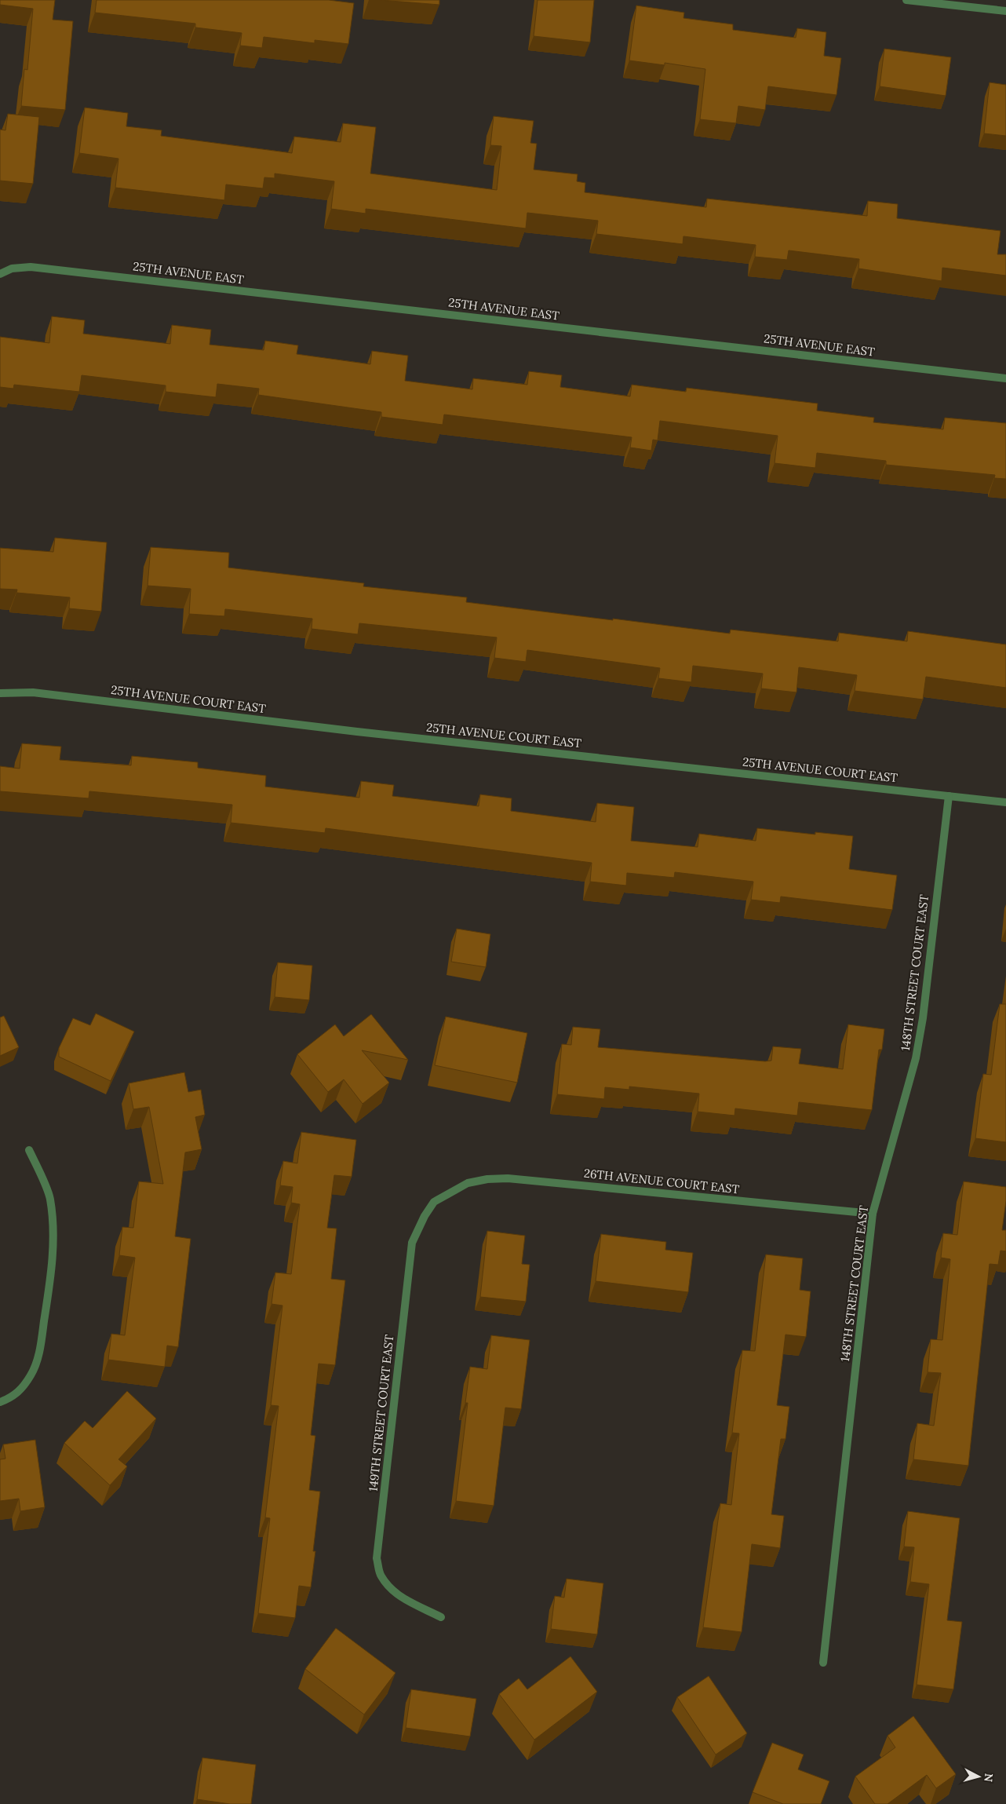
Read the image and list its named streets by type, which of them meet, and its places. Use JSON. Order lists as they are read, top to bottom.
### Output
{
  "streets": {
    "street": [
      "25TH AVENUE EAST",
      "25TH AVENUE COURT EAST",
      "148TH STREET COURT EAST",
      "26TH AVENUE COURT EAST",
      "149TH STREET COURT EAST"
    ]
  },
  "crossings": [
    ["25TH AVENUE COURT EAST", "148TH STREET COURT EAST"],
    ["148TH STREET COURT EAST", "26TH AVENUE COURT EAST"],
    ["26TH AVENUE COURT EAST", "149TH STREET COURT EAST"]
  ],
  "north": "right"
}
